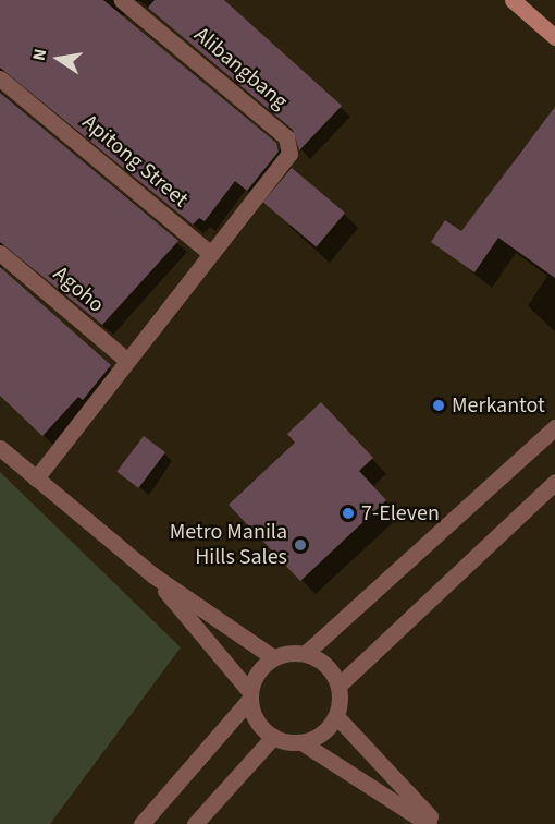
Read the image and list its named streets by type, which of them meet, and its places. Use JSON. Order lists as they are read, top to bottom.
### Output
{
  "streets": {
    "street": ["Alibangbang", "Apitong Street", "Agoho"]
  },
  "crossings": [
    ["Alibangbang", "Apitong Street"]
  ],
  "places": ["Merkantot", "7-Eleven", "Metro Manila Hills Sales"],
  "north": "left"
}
